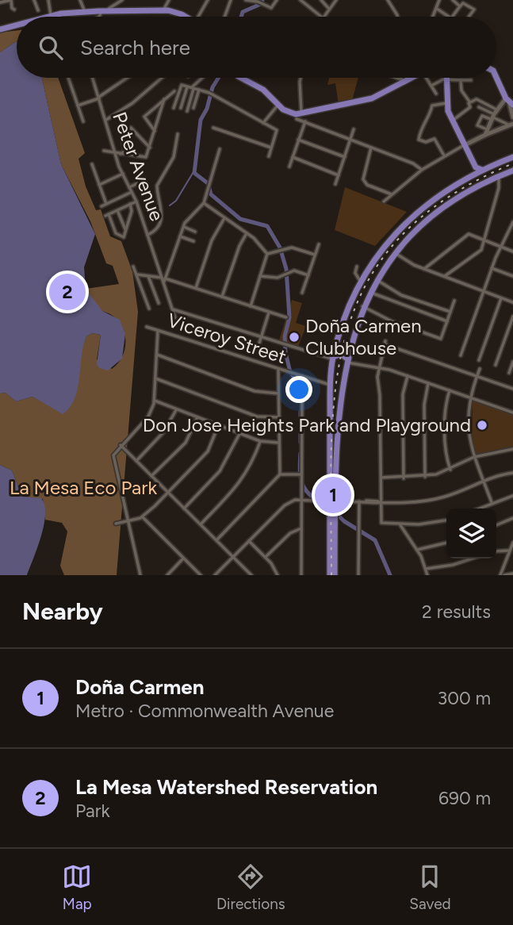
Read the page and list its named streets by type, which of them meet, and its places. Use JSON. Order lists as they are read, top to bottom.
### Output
{
  "streets": {
    "street": ["Peter Avenue", "Viceroy Street"]
  },
  "parks": ["La Mesa Eco Park"],
  "places": ["Doña Carmen Clubhouse", "Don Jose Heights Park and Playground"],
  "page": {
    "search": "Search here",
    "pins": ["2", "1"],
    "heading": ["Nearby", "2 results"],
    "list": [
      {
        "mark": "1",
        "name": "Doña Carmen",
        "note": "Metro · Commonwealth Avenue",
        "value": "300 m"
      },
      {
        "mark": "2",
        "name": "La Mesa Watershed Reservation",
        "note": "Park",
        "value": "690 m"
      }
    ],
    "nav": ["Map", "Directions", "Saved"]
  }
}
